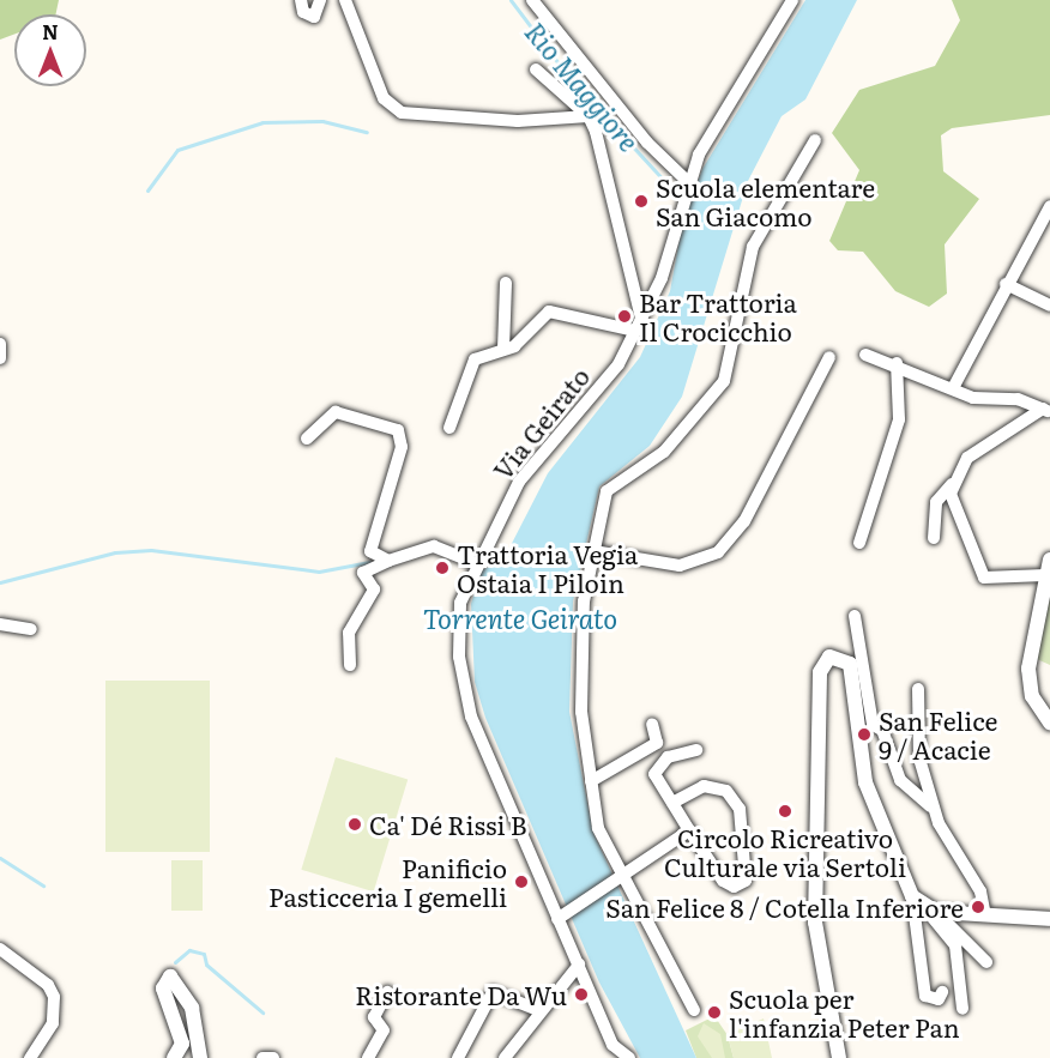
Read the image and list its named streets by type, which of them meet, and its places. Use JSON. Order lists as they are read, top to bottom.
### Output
{
  "streets": {
    "street": ["Via Geirato"]
  },
  "water": ["Rio Maggiore", "Torrente Geirato"],
  "places": [
    "Scuola elementare San Giacomo",
    "Bar Trattoria Il Crocicchio",
    "Trattoria Vegia Ostaia I Piloin",
    "San Felice 9 / Acacie",
    "Circolo Ricreativo Culturale via Sertoli",
    "Ca' Dé Rissi B",
    "Panificio Pasticceria I gemelli",
    "San Felice 8 / Cotella Inferiore",
    "Ristorante Da Wu",
    "Scuola per l'infanzia Peter Pan"
  ],
  "north": "top"
}
